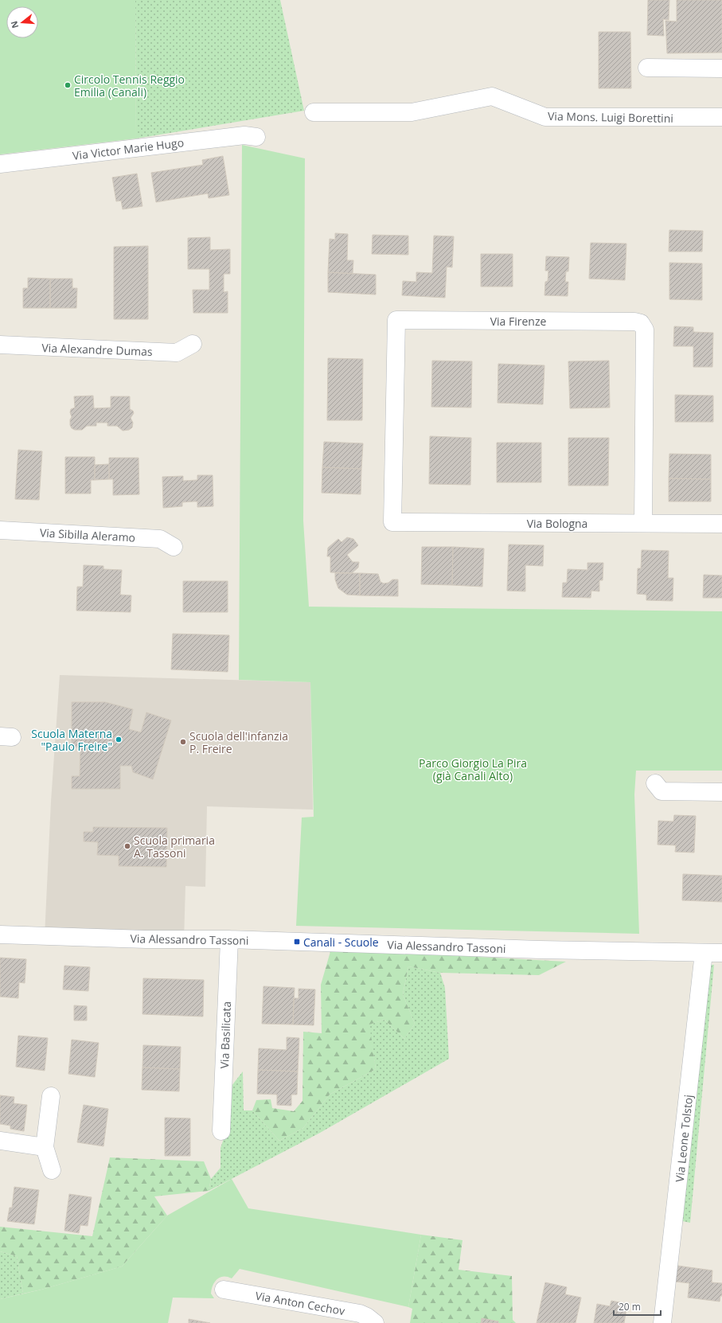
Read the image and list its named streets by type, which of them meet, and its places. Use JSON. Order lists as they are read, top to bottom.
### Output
{
  "streets": {
    "street": [
      "Via Mons. Luigi Borettini",
      "Via Victor Marie Hugo",
      "Via Firenze",
      "Via Alexandre Dumas",
      "Via Bologna",
      "Via Sibilla Aleramo",
      "Via Alessandro Tassoni",
      "Via Basilicata",
      "Via Leone Tolstoj",
      "Via Anton Cechov"
    ]
  },
  "crossings": [
    ["Via Firenze", "Via Bologna"],
    ["Via Alessandro Tassoni", "Via Basilicata"],
    ["Via Alessandro Tassoni", "Via Leone Tolstoj"]
  ],
  "parks": ["Parco Giorgio La Pira (già Canali Alto)"],
  "places": {
    "other": [
      "Circolo Tennis Reggio Emilia (Canali)",
      "Scuola Materna \"Paulo Freire\"",
      "Scuola dell'infanzia P. Freire",
      "Scuola primaria A. Tassoni"
    ],
    "transit": ["Canali - Scuole"]
  },
  "scale_bar": "20 m",
  "north": "left"
}
